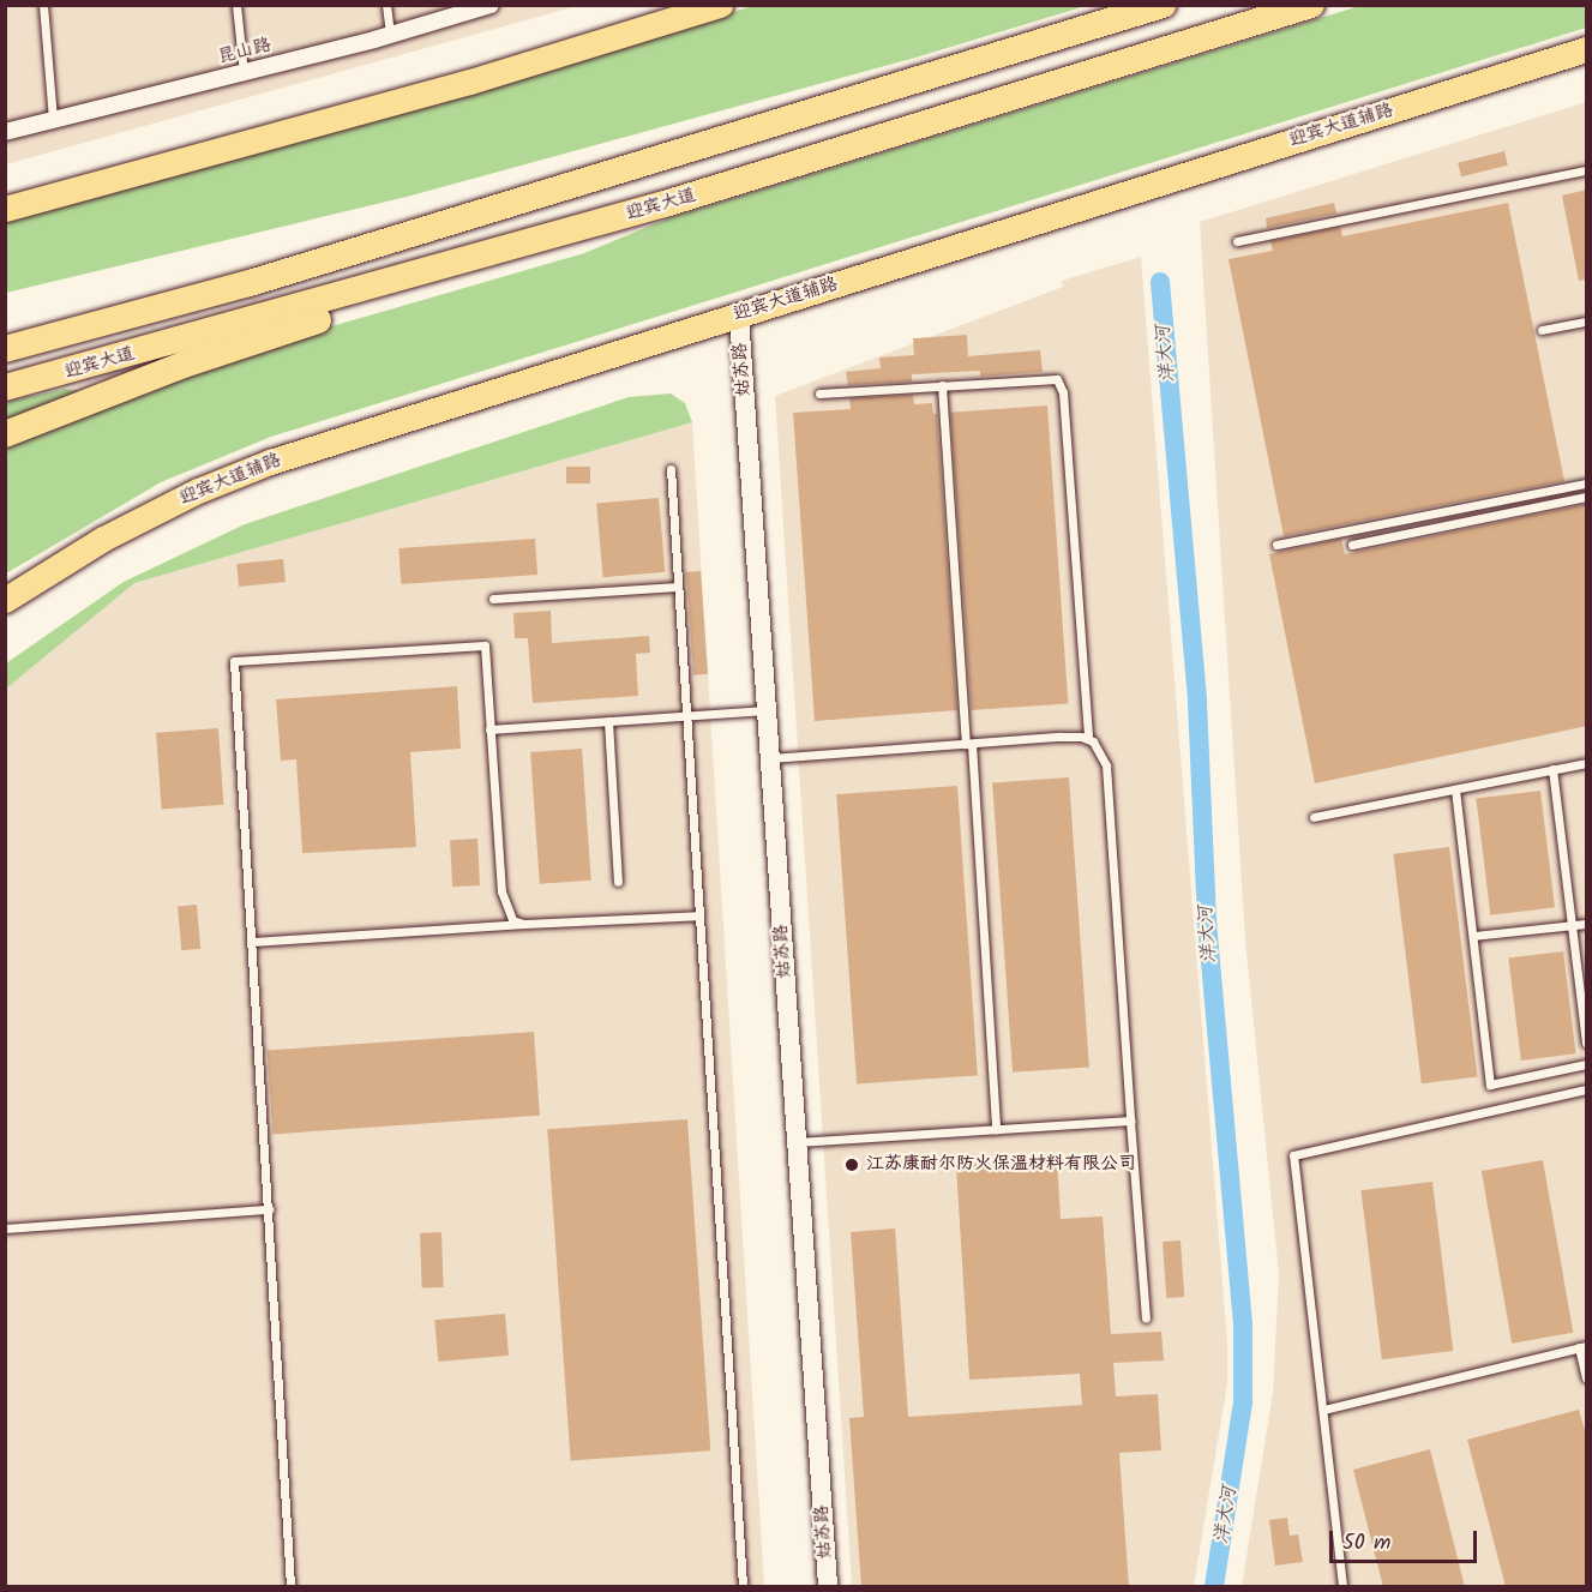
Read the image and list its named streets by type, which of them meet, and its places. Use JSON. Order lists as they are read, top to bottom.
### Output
{
  "streets": {
    "highway": ["迎宾大道"],
    "main road": ["迎宾大道辅路"],
    "street": ["昆山路", "姑苏路"]
  },
  "crossings": [
    ["迎宾大道辅路", "姑苏路"]
  ],
  "water": ["洋大河"],
  "places": ["江苏康耐尔防火保温材料有限公司"],
  "scale_bar": "50 m"
}
